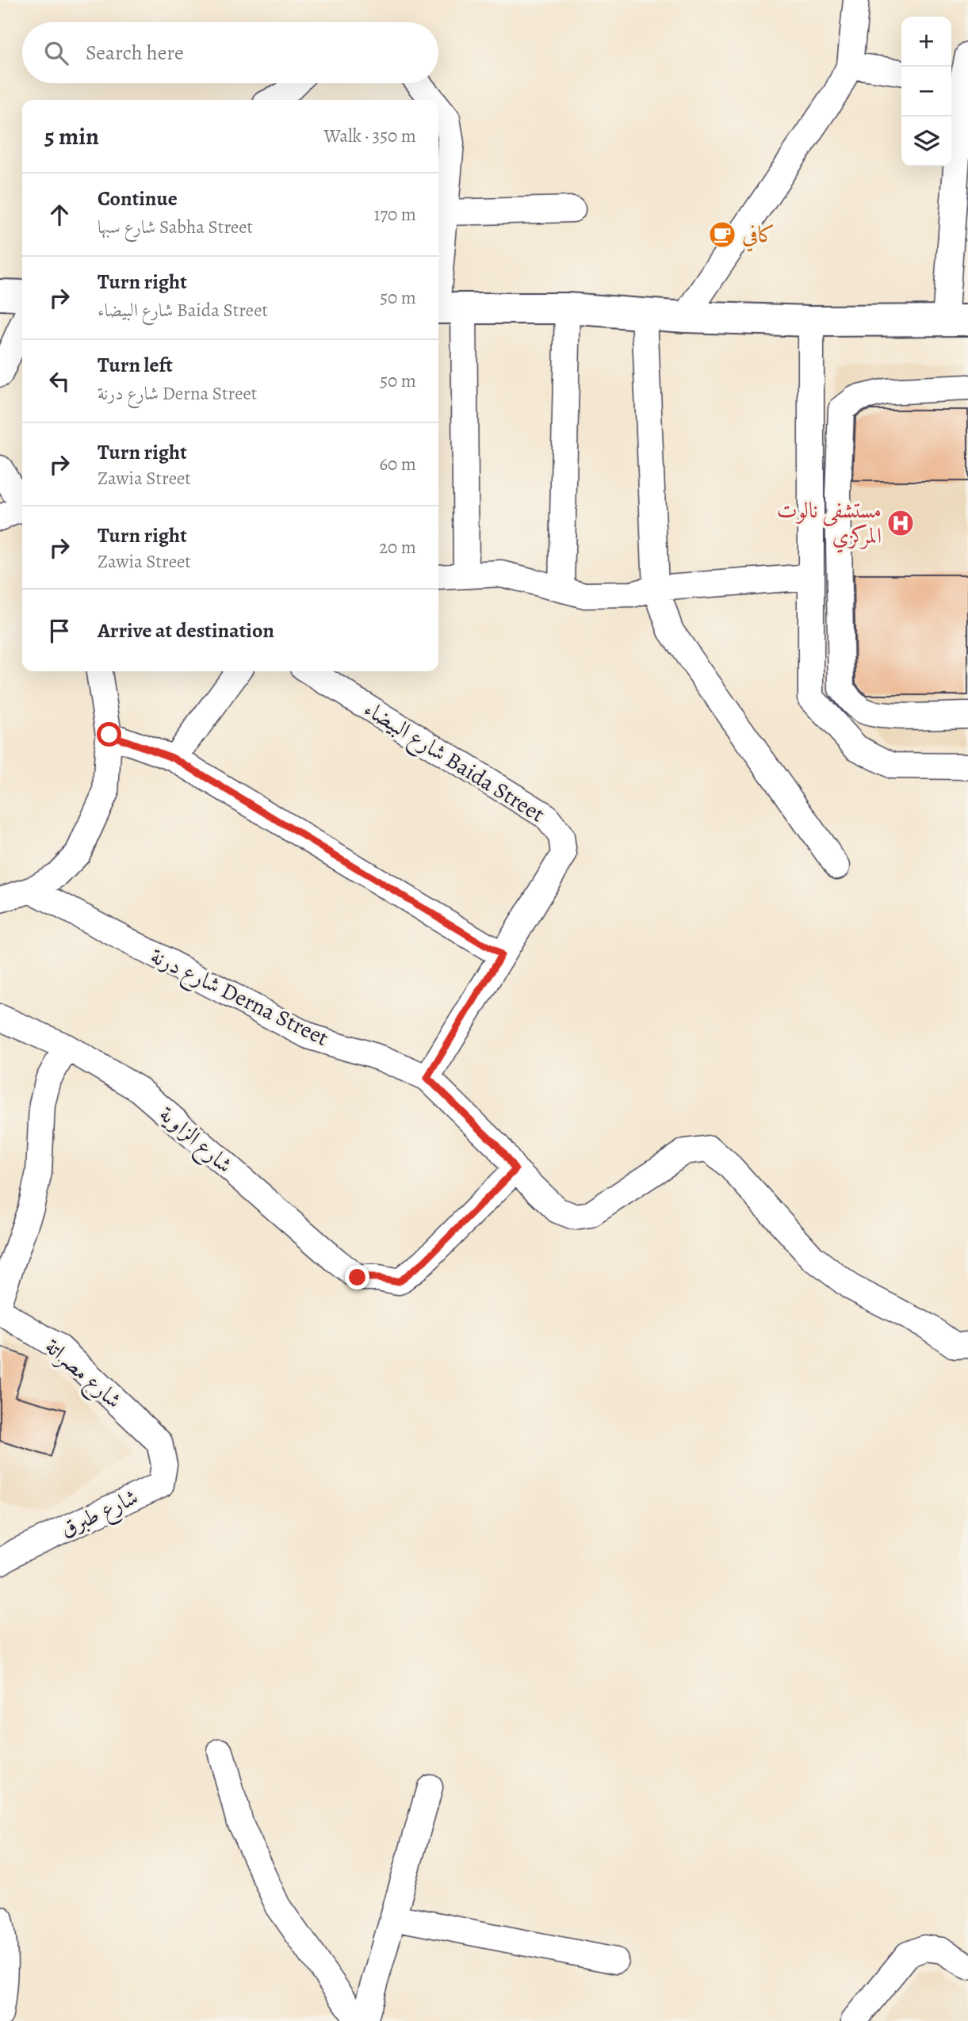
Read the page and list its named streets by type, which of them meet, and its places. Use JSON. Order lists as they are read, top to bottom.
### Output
{
  "streets": {
    "street": [
      "شارع البيضاء Baida Street",
      "شارع درنة Derna Street",
      "شارع الزاوية",
      "شارع مصراتة",
      "شارع طبرق"
    ]
  },
  "crossings": [
    ["شارع البيضاء Baida Street", "شارع درنة Derna Street"],
    ["شارع درنة Derna Street", "شارع الزاوية"],
    ["شارع مصراتة", "شارع طبرق"]
  ],
  "places": {
    "cafe": ["كافي"],
    "hospital": ["مستشفى نالوت المركزي"]
  },
  "page": {
    "map_buttons": ["+", "−"],
    "search": "Search here",
    "heading": ["5 min", "Walk · 350 m"],
    "list": [
      ["Continue", "شارع سبها Sabha Street", "170 m"],
      ["Turn right", "شارع البيضاء Baida Street", "50 m"],
      ["Turn left", "شارع درنة Derna Street", "50 m"],
      ["Turn right", "Zawia Street", "60 m"],
      ["Turn right", "Zawia Street", "20 m"],
      "Arrive at destination"
    ]
  }
}
